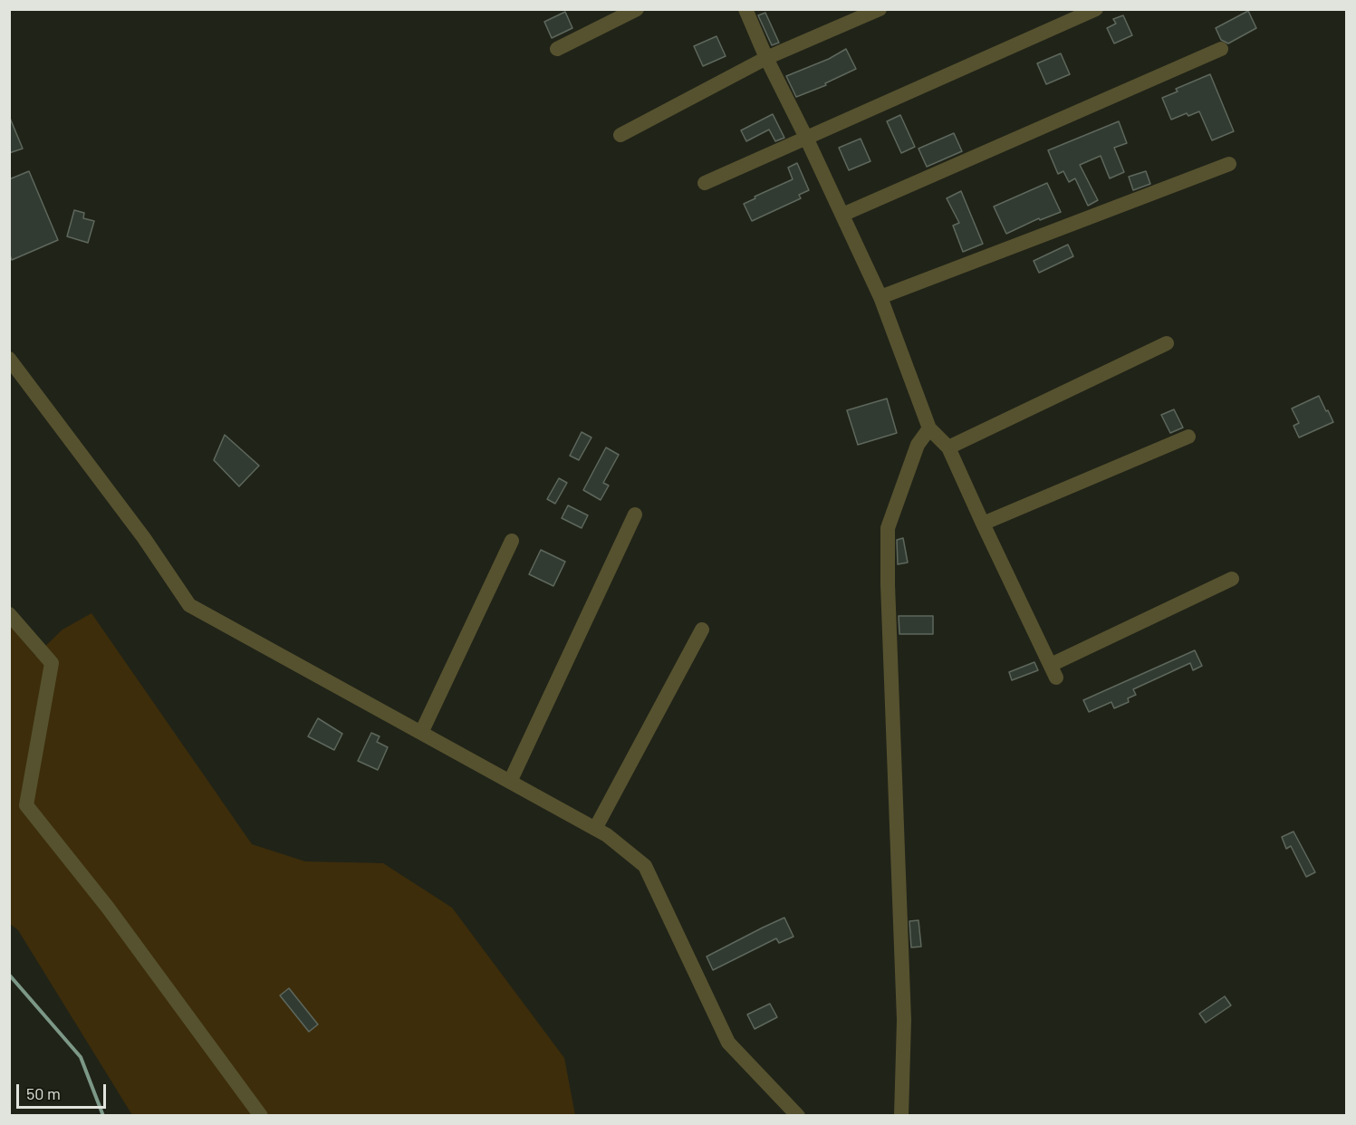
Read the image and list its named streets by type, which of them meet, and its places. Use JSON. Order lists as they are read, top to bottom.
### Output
{
  "scale_bar": "50 m"
}
